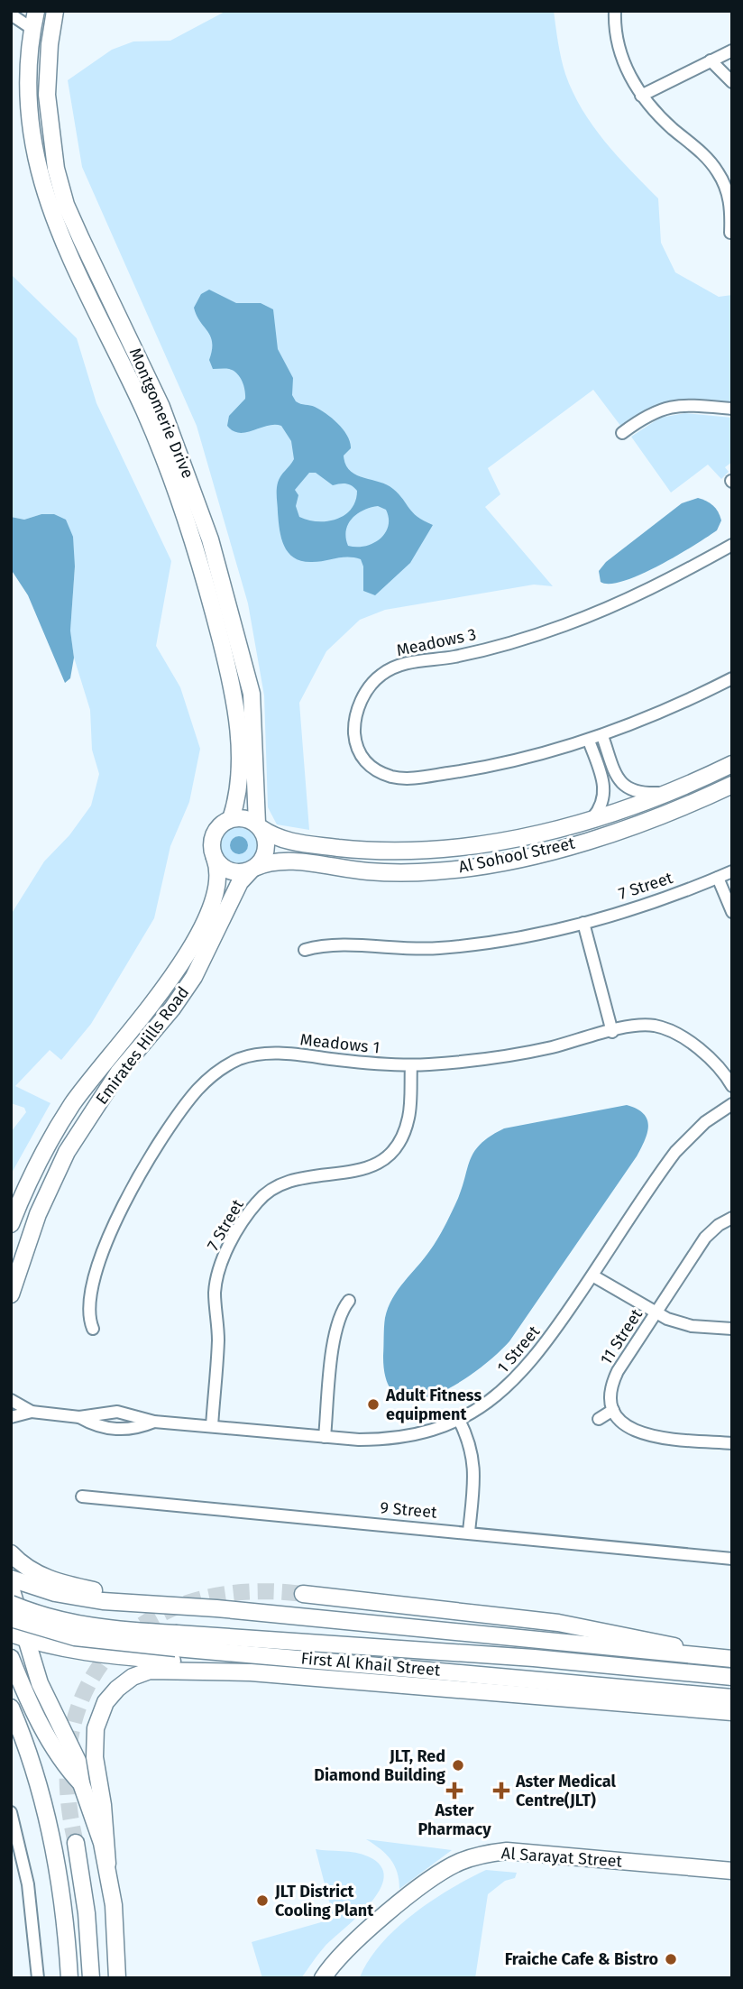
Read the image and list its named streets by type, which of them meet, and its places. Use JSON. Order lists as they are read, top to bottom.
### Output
{
  "streets": {
    "main road": [
      "Montgomerie Drive",
      "Al Sohool Street",
      "Emirates Hills Road",
      "First Al Khail Street",
      "Al Sarayat Street"
    ],
    "street": [
      "Meadows 3",
      "7 Street",
      "Meadows 1",
      "11 Street",
      "1 Street",
      "9 Street"
    ]
  },
  "crossings": [
    ["Montgomerie Drive", "Al Sohool Street"],
    ["Montgomerie Drive", "Emirates Hills Road"],
    ["Al Sohool Street", "Emirates Hills Road"],
    ["7 Street", "Meadows 1"],
    ["7 Street", "1 Street"]
  ],
  "places": {
    "other": [
      "Adult Fitness equipment",
      "JLT, Red Diamond Building",
      "JLT District Cooling Plant",
      "Fraiche Cafe & Bistro"
    ],
    "health": ["Aster Pharmacy", "Aster Medical Centre(JLT)"]
  }
}
